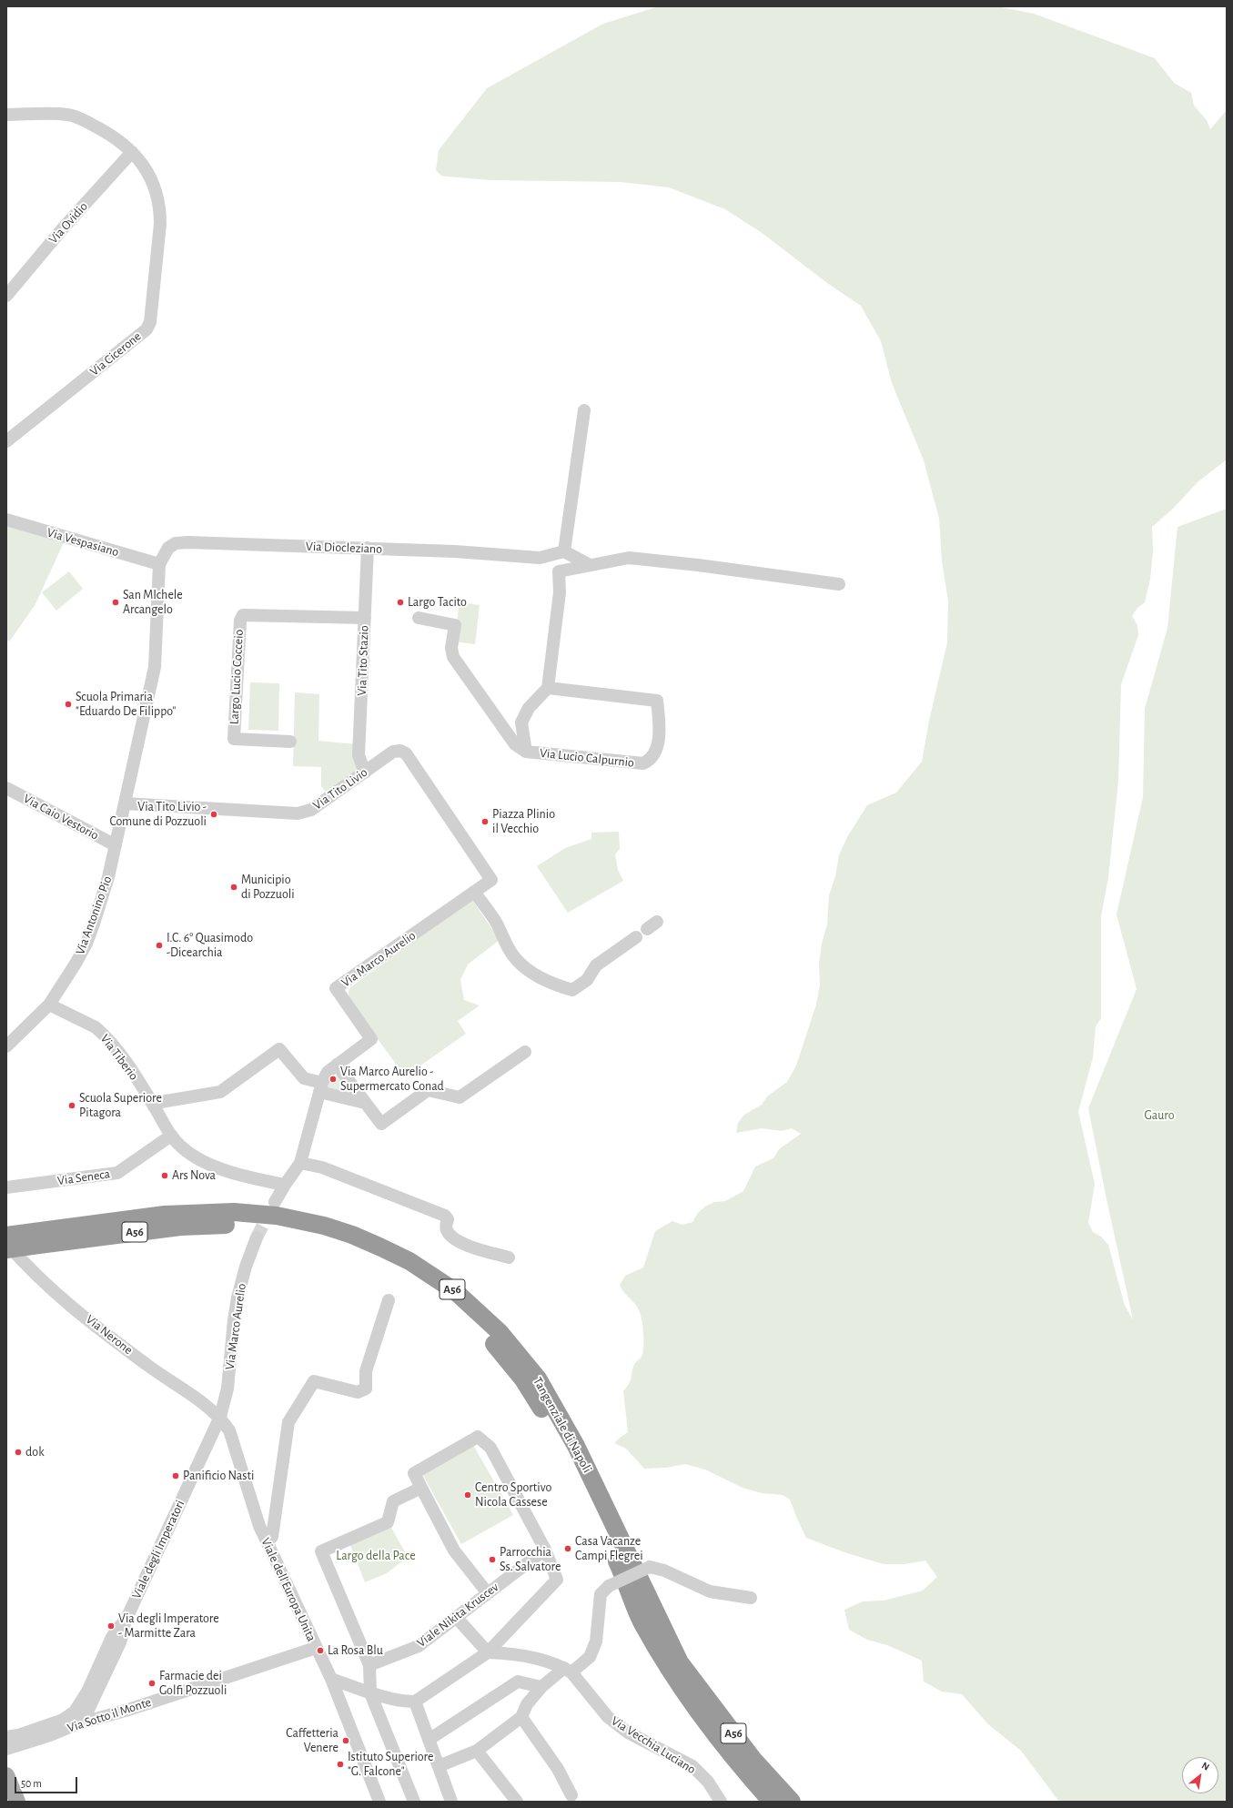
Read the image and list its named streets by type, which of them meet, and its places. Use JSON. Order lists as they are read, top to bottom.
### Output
{
  "streets": {
    "highway": ["A56", "Tangenziale di Napoli"],
    "street": [
      "Via Ovidio",
      "Via Cicerone",
      "Via Vespasiano",
      "Via Diocleziano",
      "Via Tito Stazio",
      "Largo Lucio Cocceio",
      "Via Lucio Calpurnio",
      "Via Tito Livio",
      "Via Caio Vestorio",
      "Via Antonino Pio",
      "Via Marco Aurelio",
      "Via Tiberio",
      "Via Seneca",
      "Via Nerone",
      "Viale degli Imperatori",
      "Viale dell'Europa Unita",
      "Viale Nikita Kruscev",
      "Via Sotto il Monte",
      "Via Vecchia Luciano"
    ]
  },
  "crossings": [
    ["Via Ovidio", "Via Cicerone"],
    ["Via Vespasiano", "Via Diocleziano"],
    ["Via Vespasiano", "Via Antonino Pio"],
    ["Via Diocleziano", "Via Tito Stazio"],
    ["Via Diocleziano", "Via Antonino Pio"],
    ["Via Tito Stazio", "Largo Lucio Cocceio"],
    ["Via Tito Stazio", "Via Tito Livio"],
    ["Via Tito Livio", "Via Antonino Pio"],
    ["Via Tito Livio", "Via Marco Aurelio"],
    ["Via Caio Vestorio", "Via Antonino Pio"],
    ["Via Antonino Pio", "Via Tiberio"],
    ["Via Marco Aurelio", "Via Tiberio"],
    ["Via Marco Aurelio", "Via Nerone"],
    ["Via Marco Aurelio", "Viale degli Imperatori"],
    ["Via Marco Aurelio", "Viale dell'Europa Unita"],
    ["Via Tiberio", "Via Seneca"],
    ["Via Nerone", "Viale degli Imperatori"],
    ["Via Nerone", "Viale dell'Europa Unita"],
    ["Viale degli Imperatori", "Viale dell'Europa Unita"],
    ["Viale degli Imperatori", "Via Sotto il Monte"],
    ["Viale dell'Europa Unita", "Via Sotto il Monte"]
  ],
  "parks": ["Gauro", "Largo della Pace"],
  "places": [
    "San MIchele Arcangelo",
    "Largo Tacito",
    "Scuola Primaria \"Eduardo De Filippo\"",
    "Via Tito Livio - Comune di Pozzuoli",
    "Piazza Plinio il Vecchio",
    "Municipio di Pozzuoli",
    "I.C. 6° Quasimodo -Dicearchia",
    "Via Marco Aurelio - Supermercato Conad",
    "Scuola Superiore Pitagora",
    "Ars Nova",
    "dok",
    "Panificio Nasti",
    "Centro Sportivo Nicola Cassese",
    "Casa Vacanze Campi Flegrei",
    "Parrocchia Ss. Salvatore",
    "Via degli Imperatore - Marmitte Zara",
    "La Rosa Blu",
    "Farmacie dei Golfi Pozzuoli",
    "Caffetteria Venere",
    "Istituto Superiore \"G. Falcone\""
  ],
  "scale_bar": "50 m",
  "north": "top right"
}
